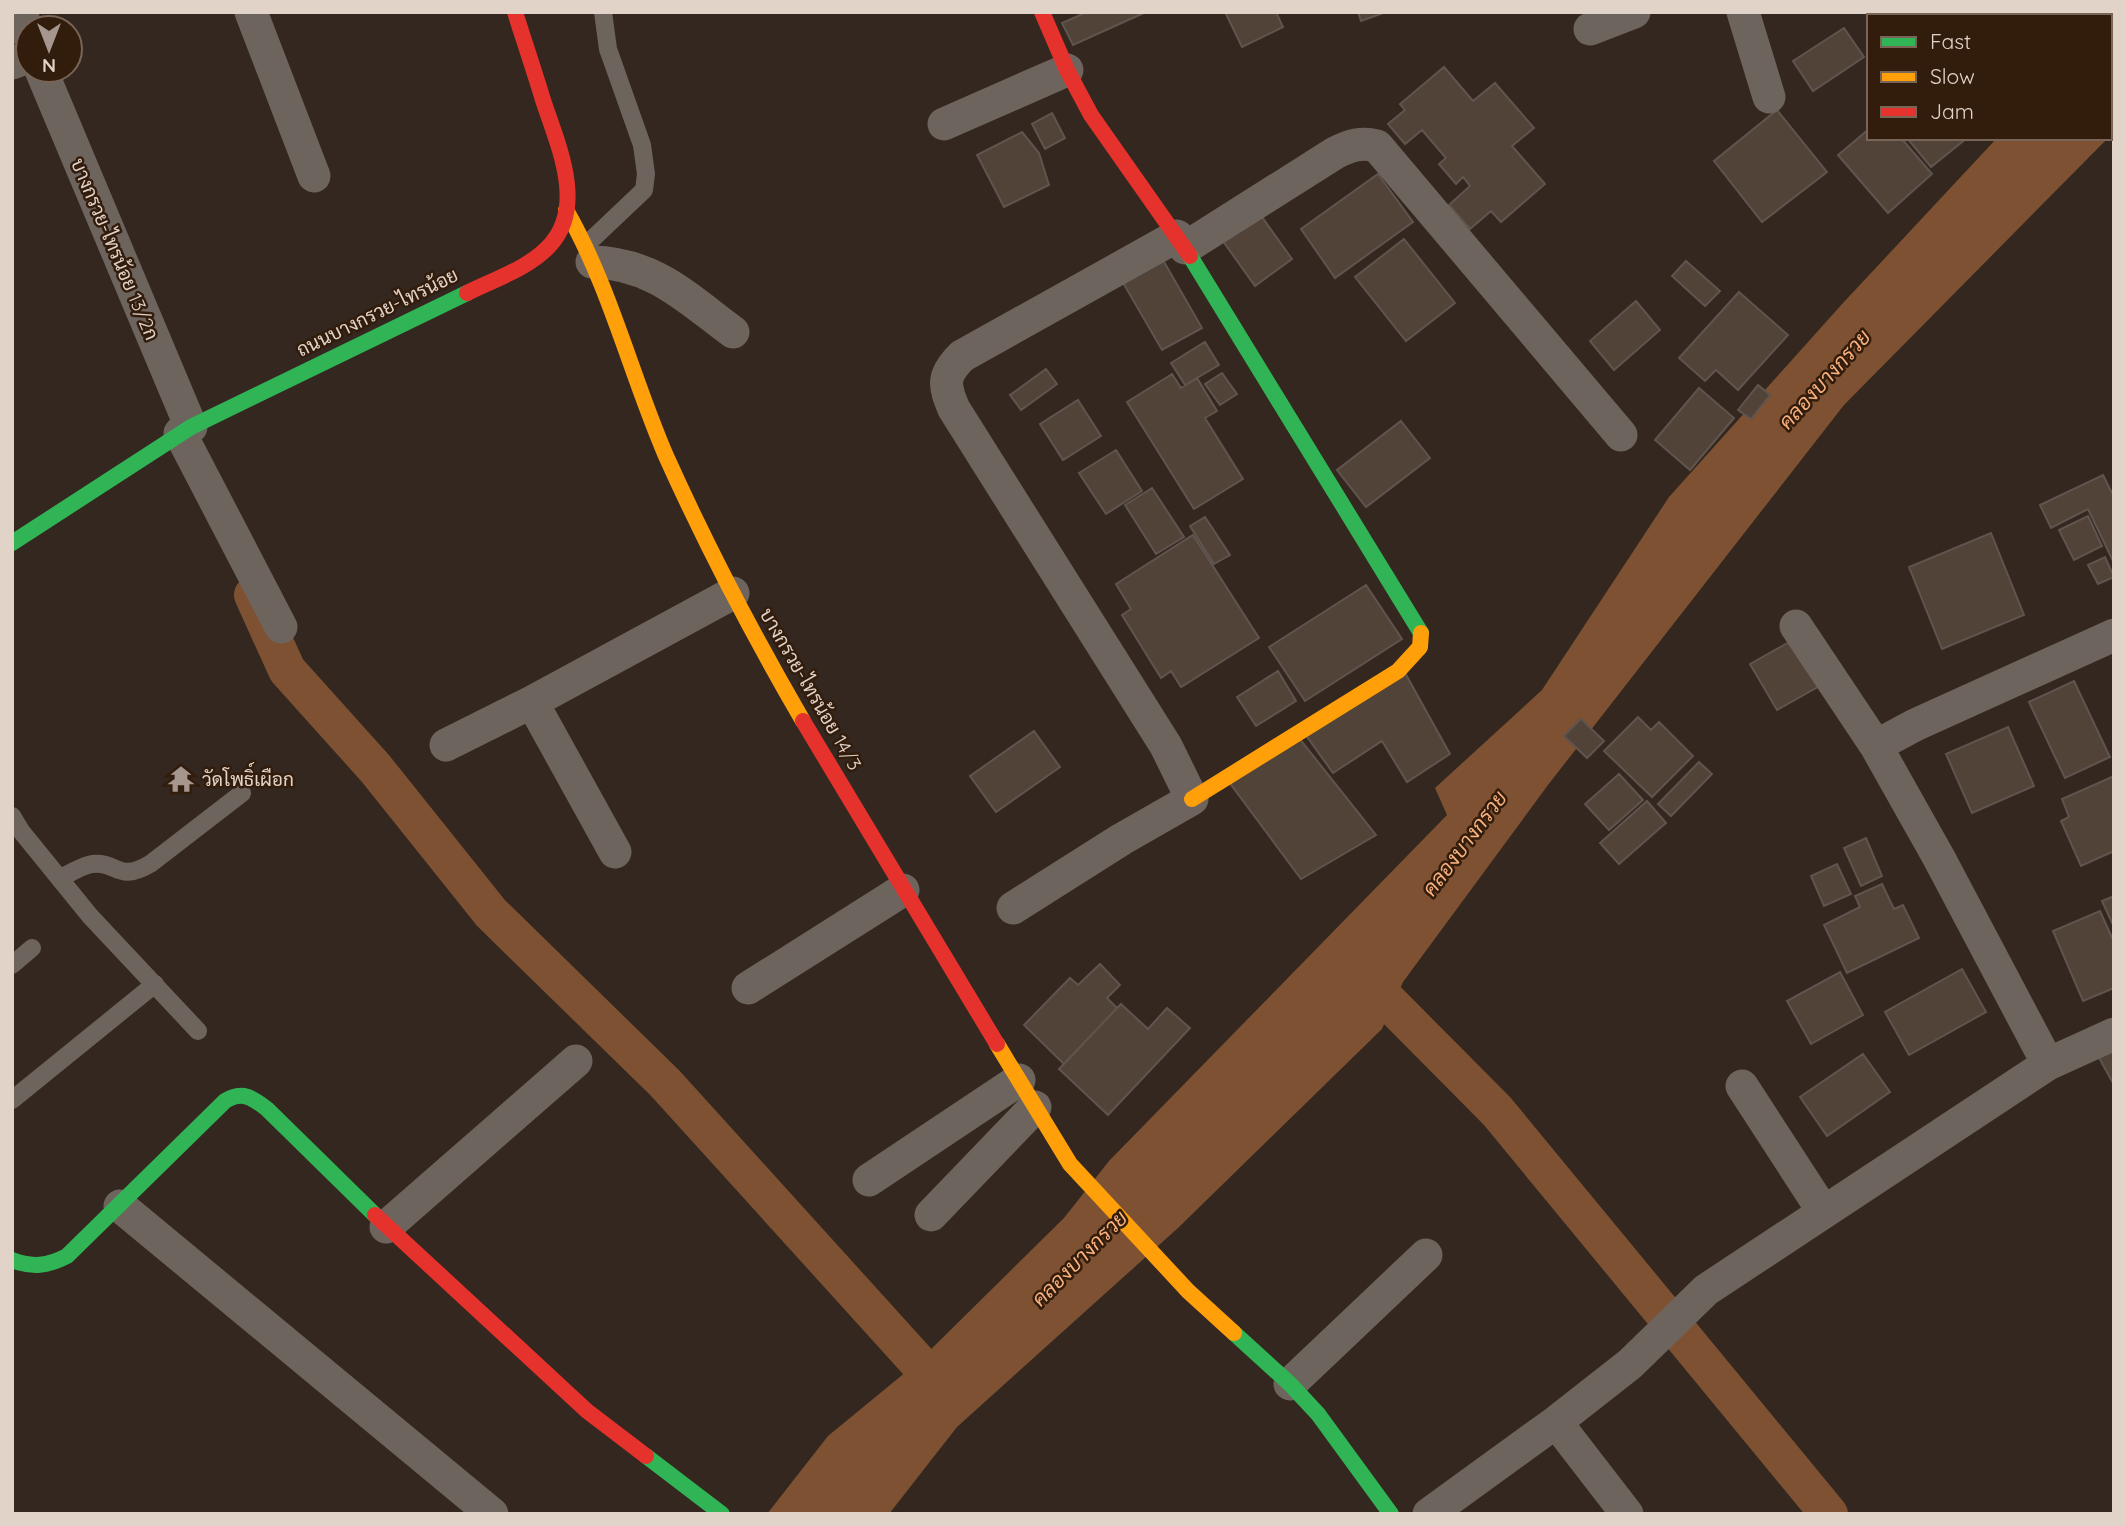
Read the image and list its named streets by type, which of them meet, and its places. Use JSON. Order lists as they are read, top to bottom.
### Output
{
  "streets": {
    "street": ["บางกรวย-ไทรน้อย 13/2ก", "ถนนบางกรวย-ไทรน้อย", "บางกรวย-ไทรน้อย 14/3"]
  },
  "crossings": [
    ["บางกรวย-ไทรน้อย 13/2ก", "ถนนบางกรวย-ไทรน้อย"],
    ["ถนนบางกรวย-ไทรน้อย", "บางกรวย-ไทรน้อย 14/3"]
  ],
  "water": ["คลองบางกรวย"],
  "places": {
    "temple": ["วัดโพธิ์เผือก"]
  },
  "legend": ["Fast", "Slow", "Jam"],
  "north": "bottom"
}
